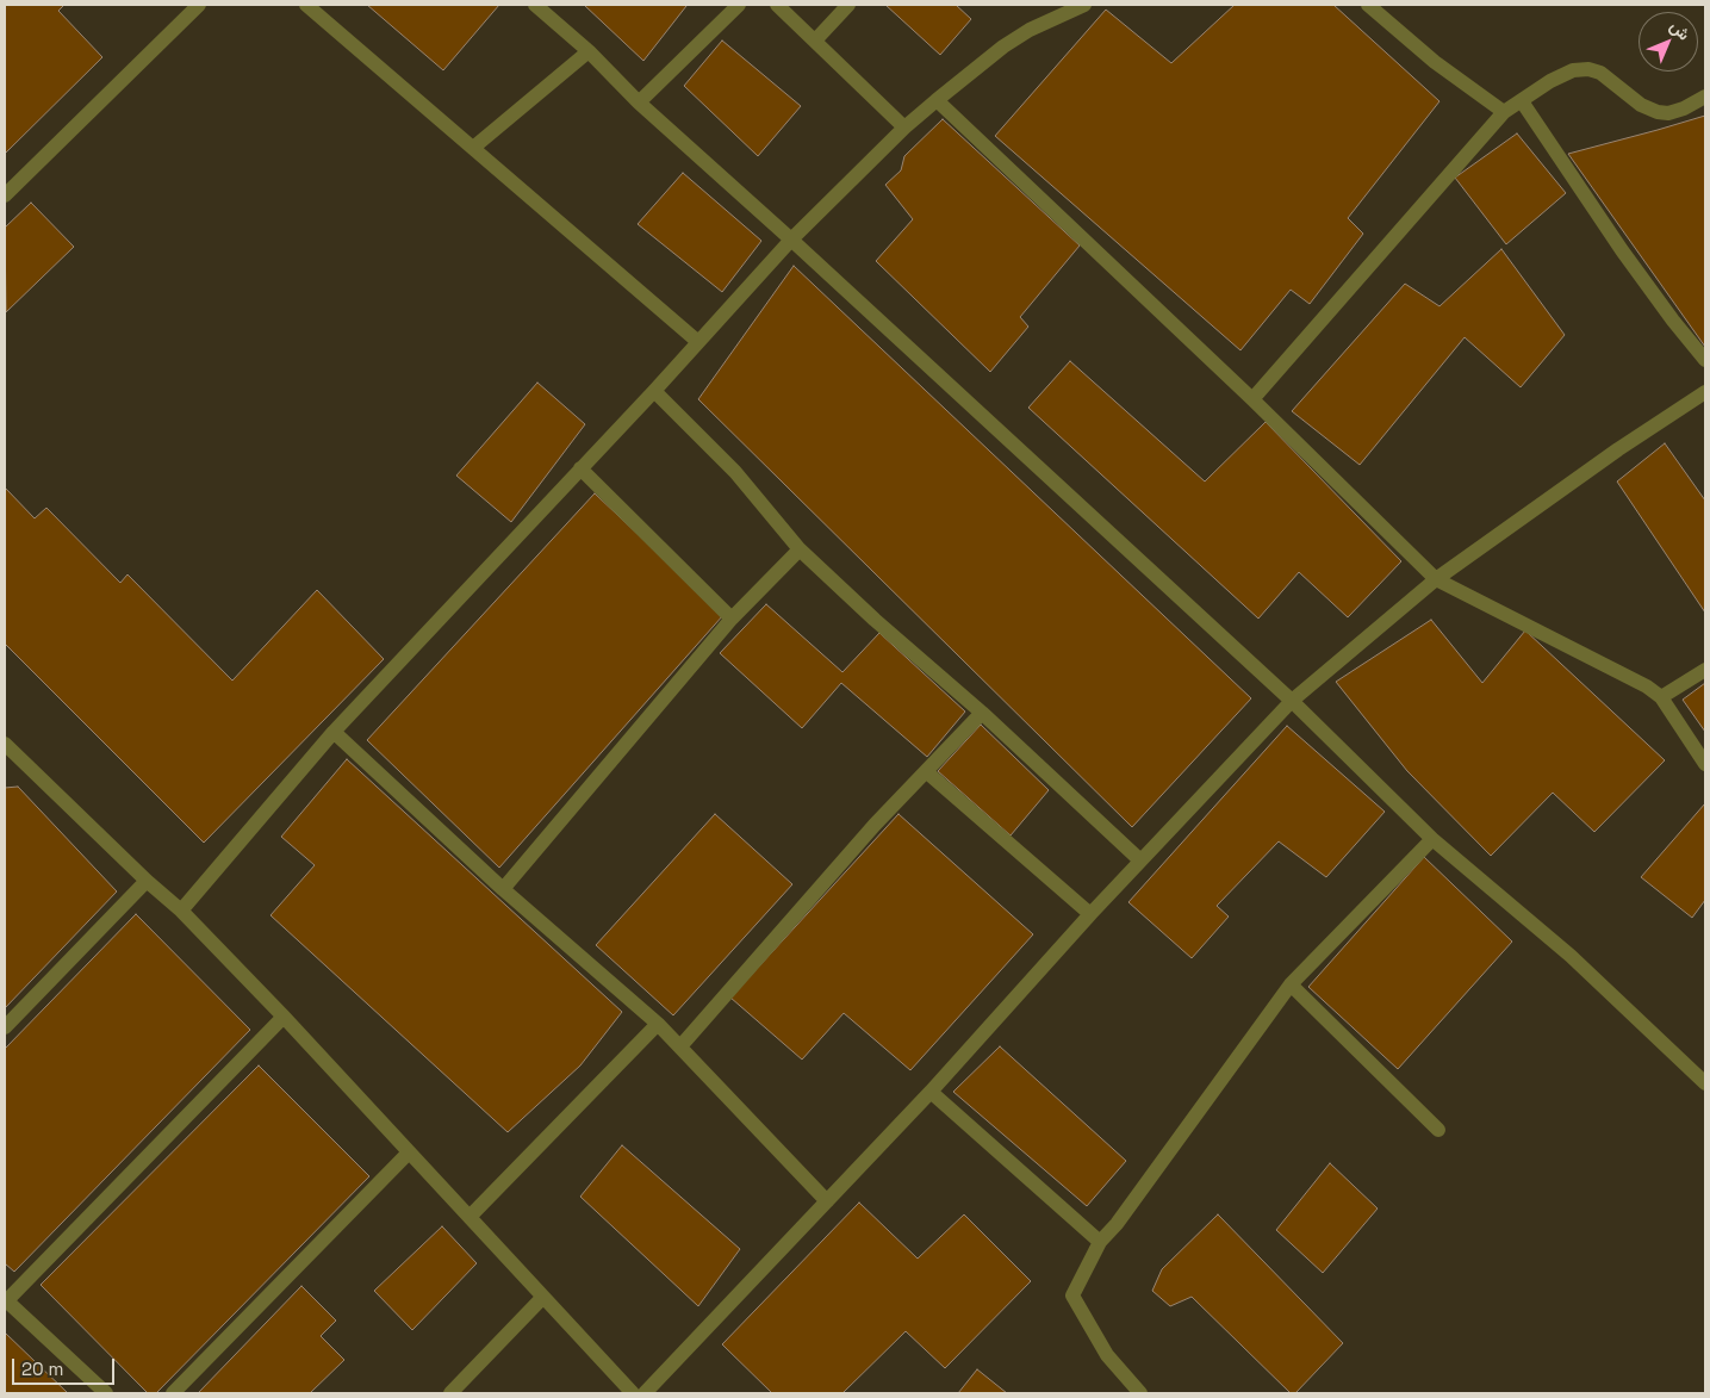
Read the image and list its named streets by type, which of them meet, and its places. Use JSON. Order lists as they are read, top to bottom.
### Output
{
  "scale_bar": "20 m",
  "north": "top right"
}
